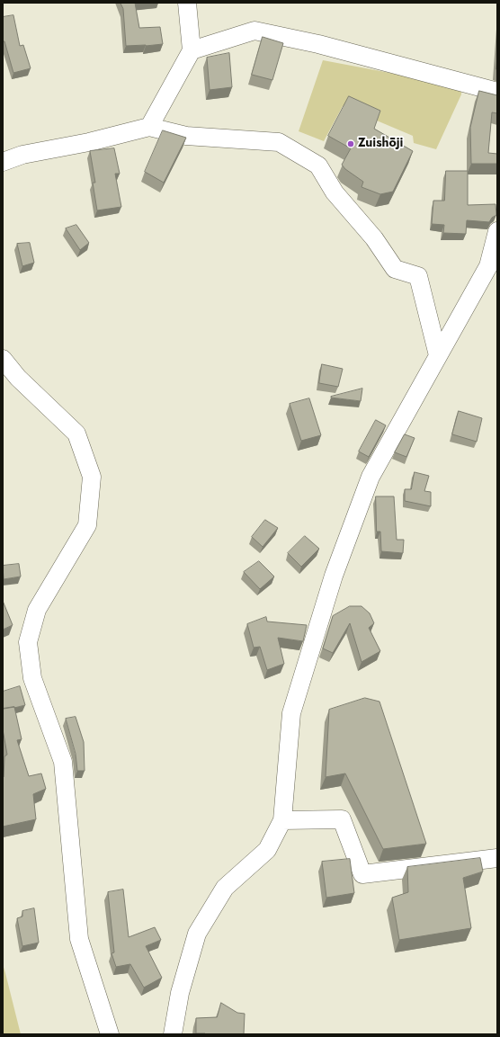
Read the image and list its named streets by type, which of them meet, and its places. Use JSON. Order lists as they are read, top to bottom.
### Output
{
  "places": ["Zuishōji"]
}
